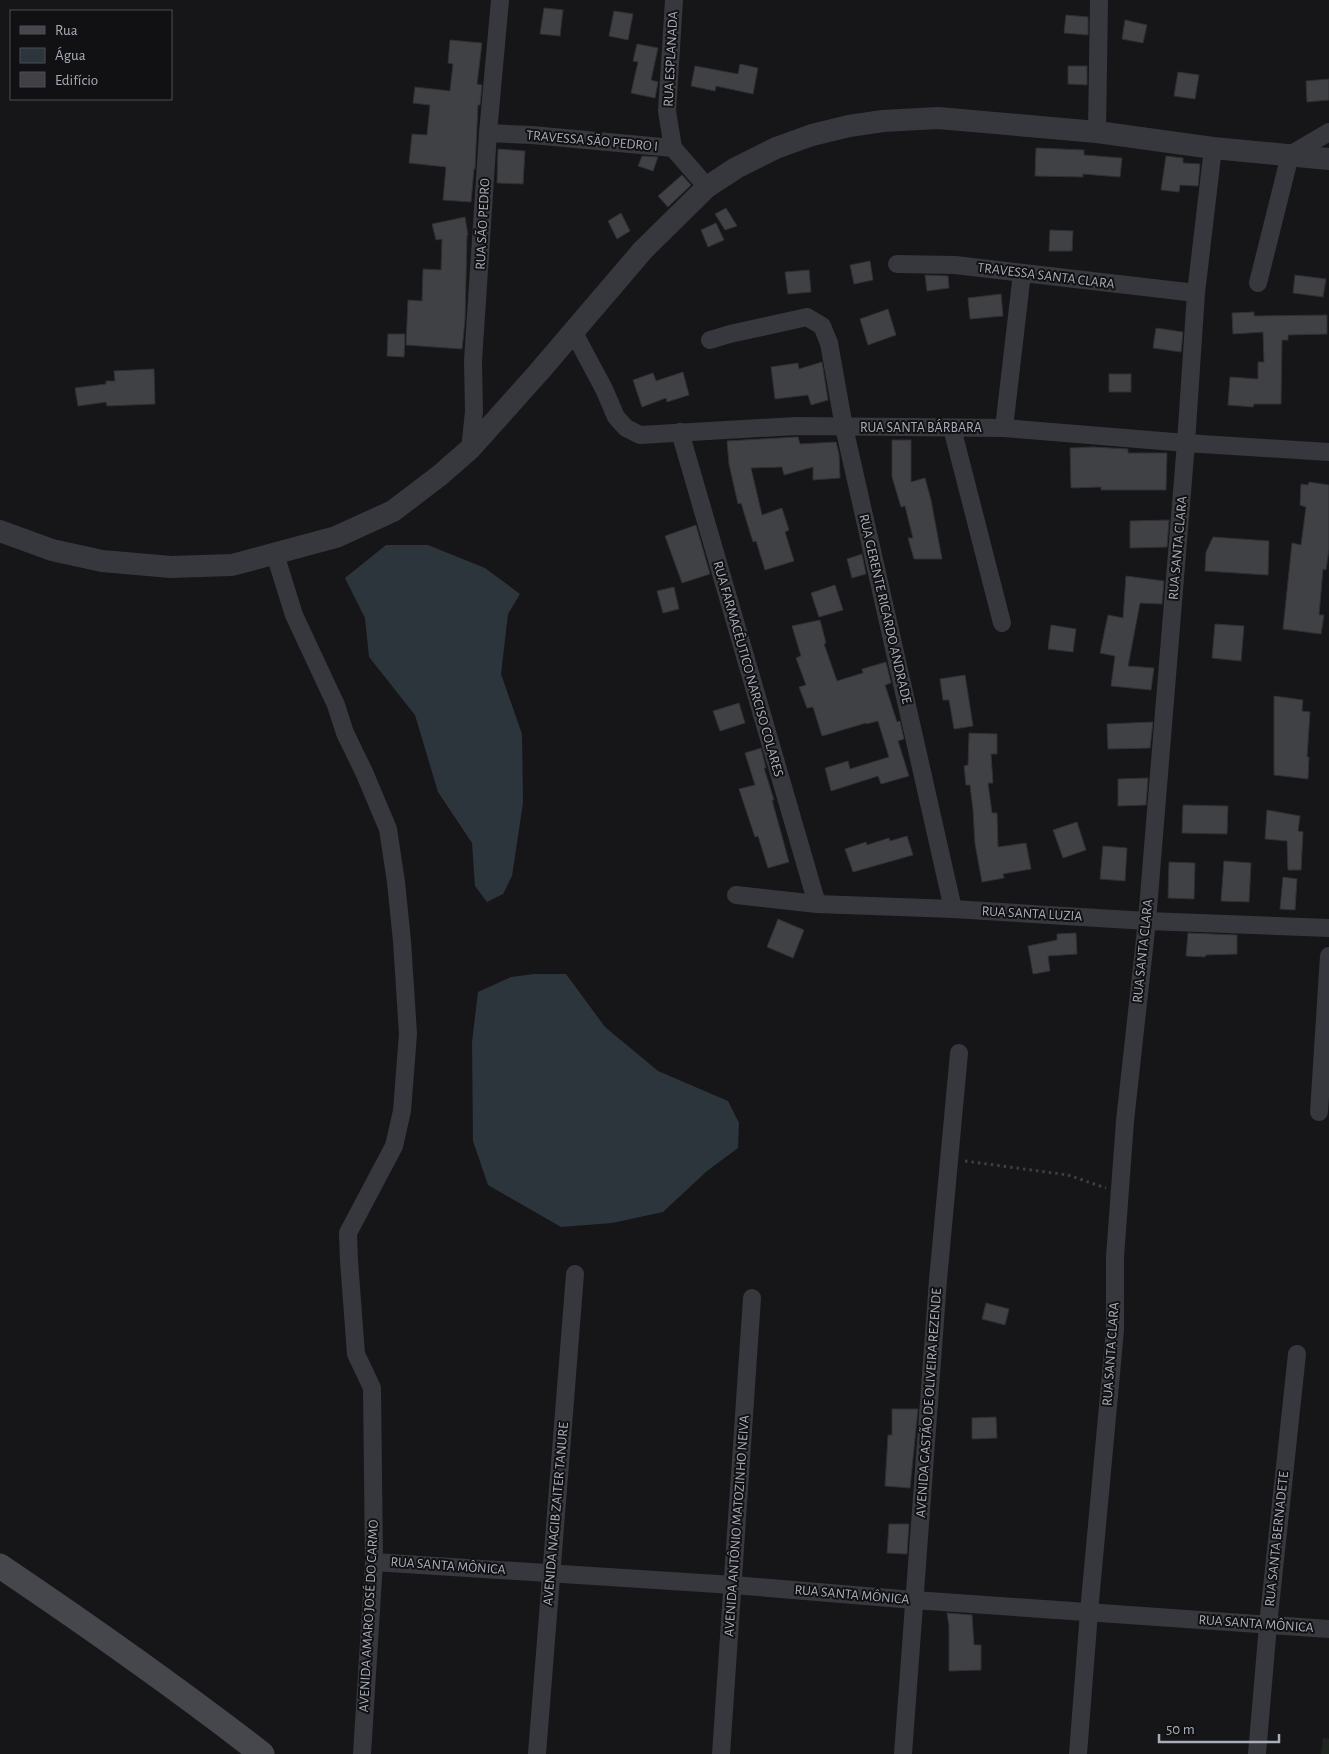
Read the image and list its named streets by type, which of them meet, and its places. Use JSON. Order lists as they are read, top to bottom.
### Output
{
  "streets": {
    "street": [
      "RUA ESPLANADA",
      "TRAVESSA SÃO PEDRO I",
      "RUA SÃO PEDRO",
      "TRAVESSA SANTA CLARA",
      "RUA SANTA BÁRBARA",
      "RUA SANTA CLARA",
      "RUA GERENTE RICARDO ANDRADE",
      "RUA FARMACÊUTICO NARCISO COLARES",
      "RUA SANTA LUZIA",
      "AVENIDA GASTÃO DE OLIVEIRA REZENDE",
      "AVENIDA NAGIB ZAITER TANURE",
      "AVENIDA ANTÔNIO MATOZINHO NEIVA",
      "RUA SANTA BERNADETE",
      "RUA SANTA MÔNICA",
      "AVENIDA AMARO JOSÉ DO CARMO"
    ]
  },
  "crossings": [
    ["RUA ESPLANADA", "TRAVESSA SÃO PEDRO I"],
    ["TRAVESSA SÃO PEDRO I", "RUA SÃO PEDRO"],
    ["TRAVESSA SANTA CLARA", "RUA SANTA CLARA"],
    ["RUA SANTA BÁRBARA", "RUA SANTA CLARA"],
    ["RUA SANTA BÁRBARA", "RUA GERENTE RICARDO ANDRADE"],
    ["RUA SANTA BÁRBARA", "RUA FARMACÊUTICO NARCISO COLARES"],
    ["RUA SANTA CLARA", "RUA SANTA LUZIA"],
    ["RUA SANTA CLARA", "RUA SANTA MÔNICA"],
    ["RUA GERENTE RICARDO ANDRADE", "RUA SANTA LUZIA"],
    ["RUA FARMACÊUTICO NARCISO COLARES", "RUA SANTA LUZIA"],
    ["AVENIDA GASTÃO DE OLIVEIRA REZENDE", "RUA SANTA MÔNICA"],
    ["AVENIDA NAGIB ZAITER TANURE", "RUA SANTA MÔNICA"],
    ["AVENIDA ANTÔNIO MATOZINHO NEIVA", "RUA SANTA MÔNICA"],
    ["RUA SANTA BERNADETE", "RUA SANTA MÔNICA"],
    ["RUA SANTA MÔNICA", "AVENIDA AMARO JOSÉ DO CARMO"]
  ],
  "legend": ["Rua", "Água", "Edifício"],
  "scale_bar": "50 m"
}
